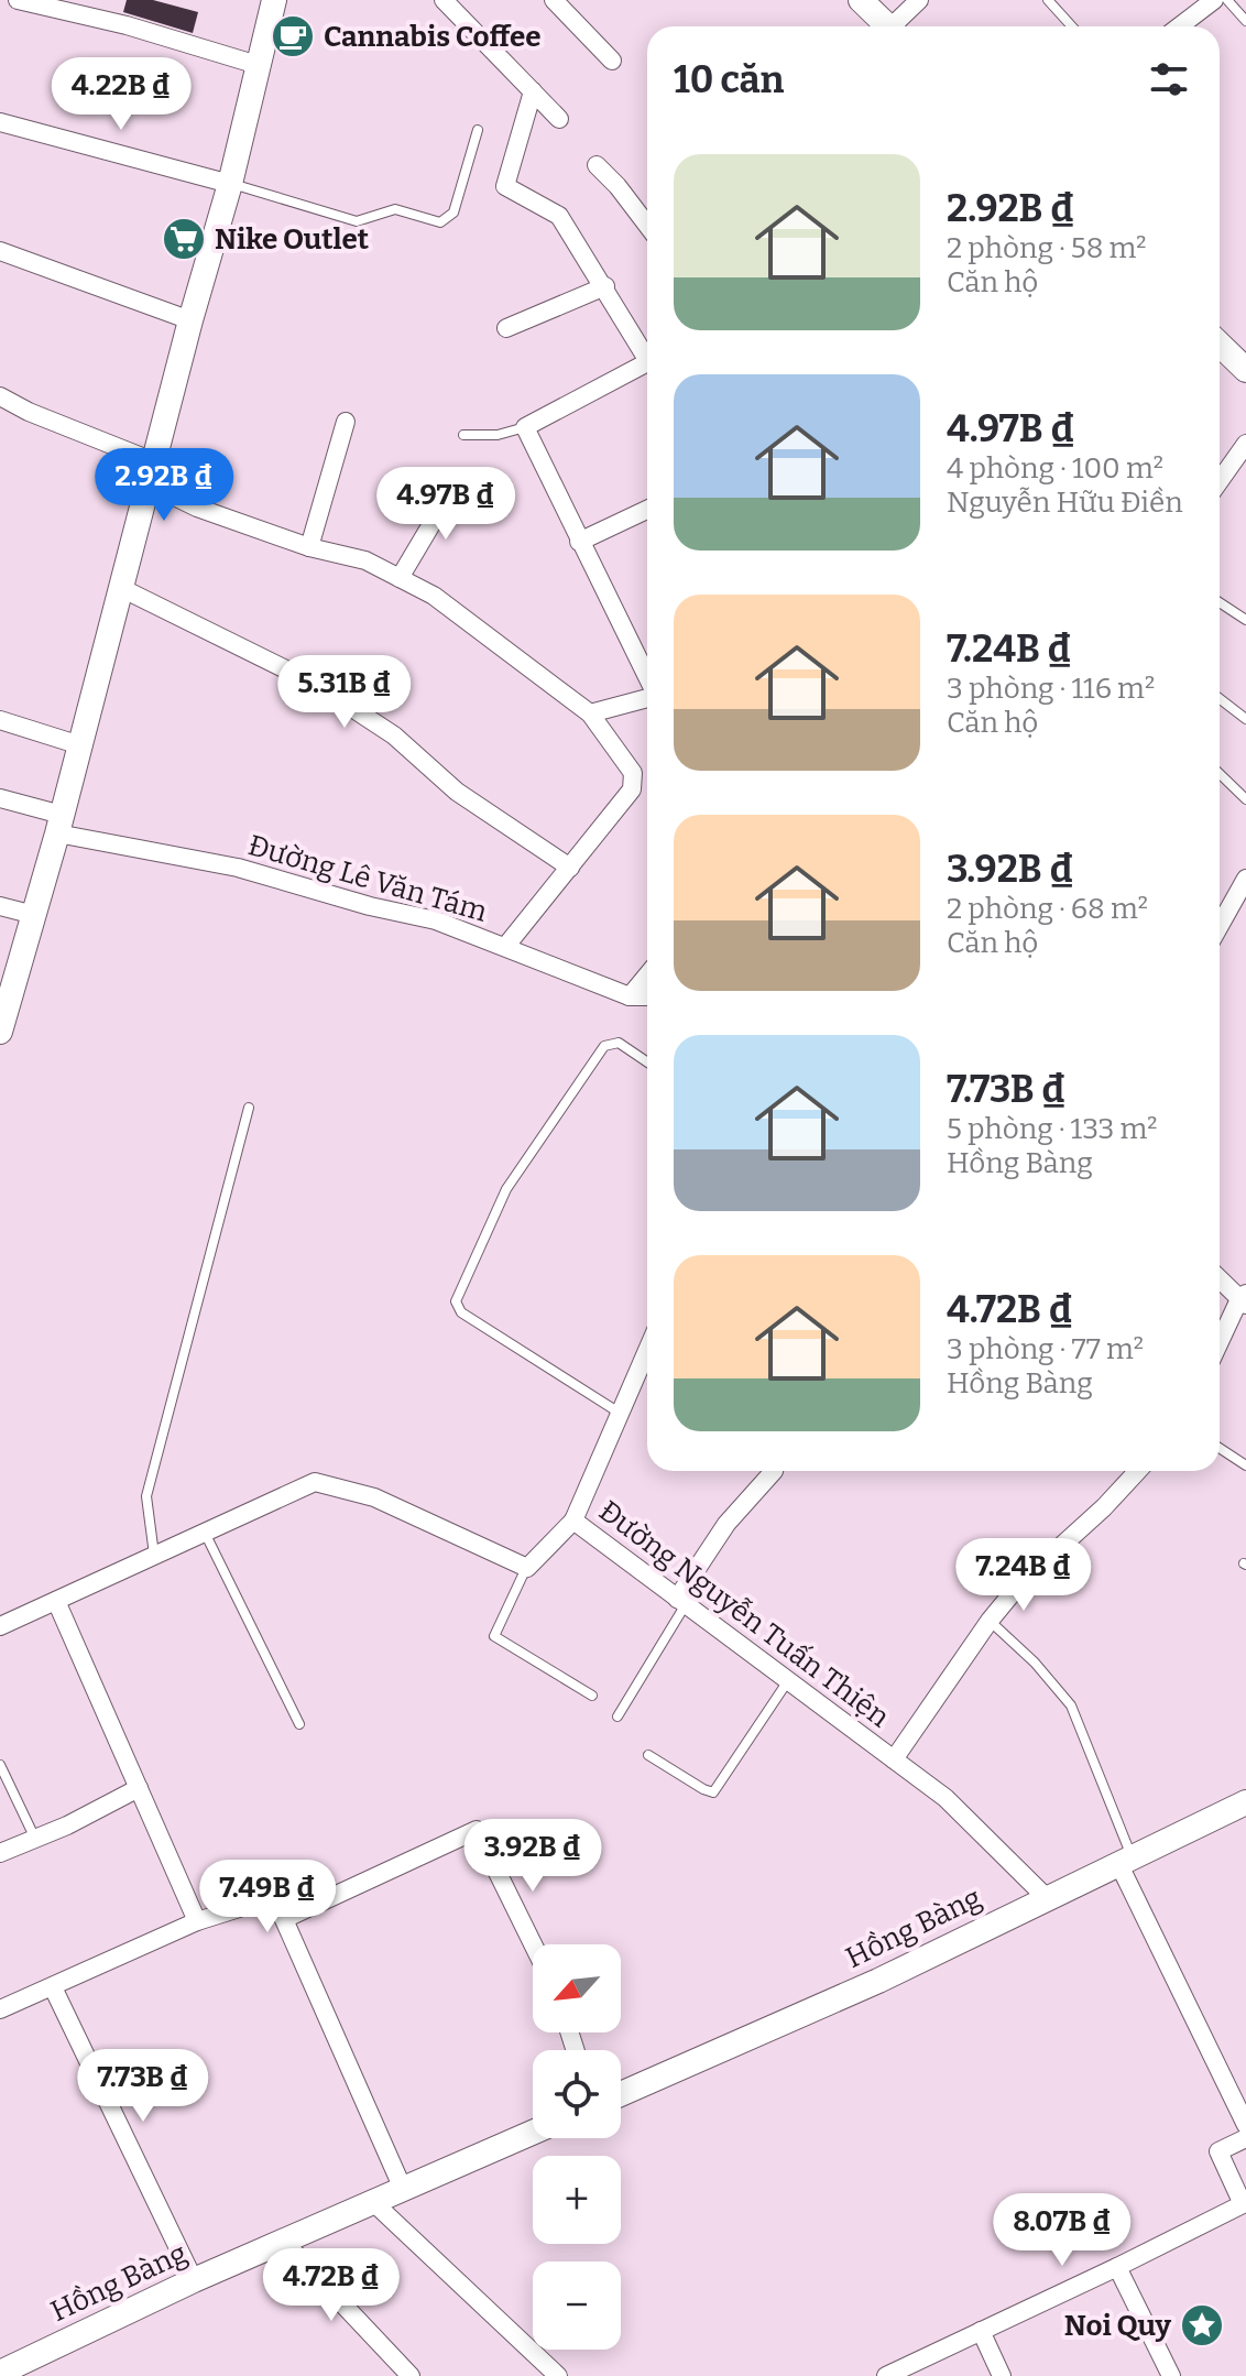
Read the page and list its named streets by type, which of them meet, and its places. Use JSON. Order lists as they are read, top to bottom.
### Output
{
  "streets": {
    "street": ["Đường Lê Văn Tám", "Đường Nguyễn Tuấn Thiện", "Hồng Bàng"]
  },
  "crossings": [
    ["Đường Nguyễn Tuấn Thiện", "Hồng Bàng"]
  ],
  "places": {
    "cafe": ["Cannabis Coffee"],
    "supermarket": ["Nike Outlet"],
    "place": ["Noi Quy"]
  },
  "north": "bottom left",
  "page": {
    "heading": "10 căn",
    "price": [
      "4.22B ₫",
      "2.92B ₫",
      "4.97B ₫",
      "5.31B ₫",
      "7.24B ₫",
      "3.92B ₫",
      "7.49B ₫",
      "7.73B ₫",
      "8.07B ₫",
      "4.72B ₫"
    ],
    "list": [
      {
        "name": "2.92B ₫",
        "note": "2 phòng · 58 m² · Căn hộ"
      },
      {
        "name": "4.97B ₫",
        "note": "4 phòng · 100 m² · Nguyễn Hữu Điền"
      },
      {
        "name": "7.24B ₫",
        "note": "3 phòng · 116 m² · Căn hộ"
      },
      {
        "name": "3.92B ₫",
        "note": "2 phòng · 68 m² · Căn hộ"
      },
      {
        "name": "7.73B ₫",
        "note": "5 phòng · 133 m² · Hồng Bàng"
      },
      {
        "name": "4.72B ₫",
        "note": "3 phòng · 77 m² · Hồng Bàng"
      }
    ],
    "map_buttons": ["+", "−"]
  }
}
